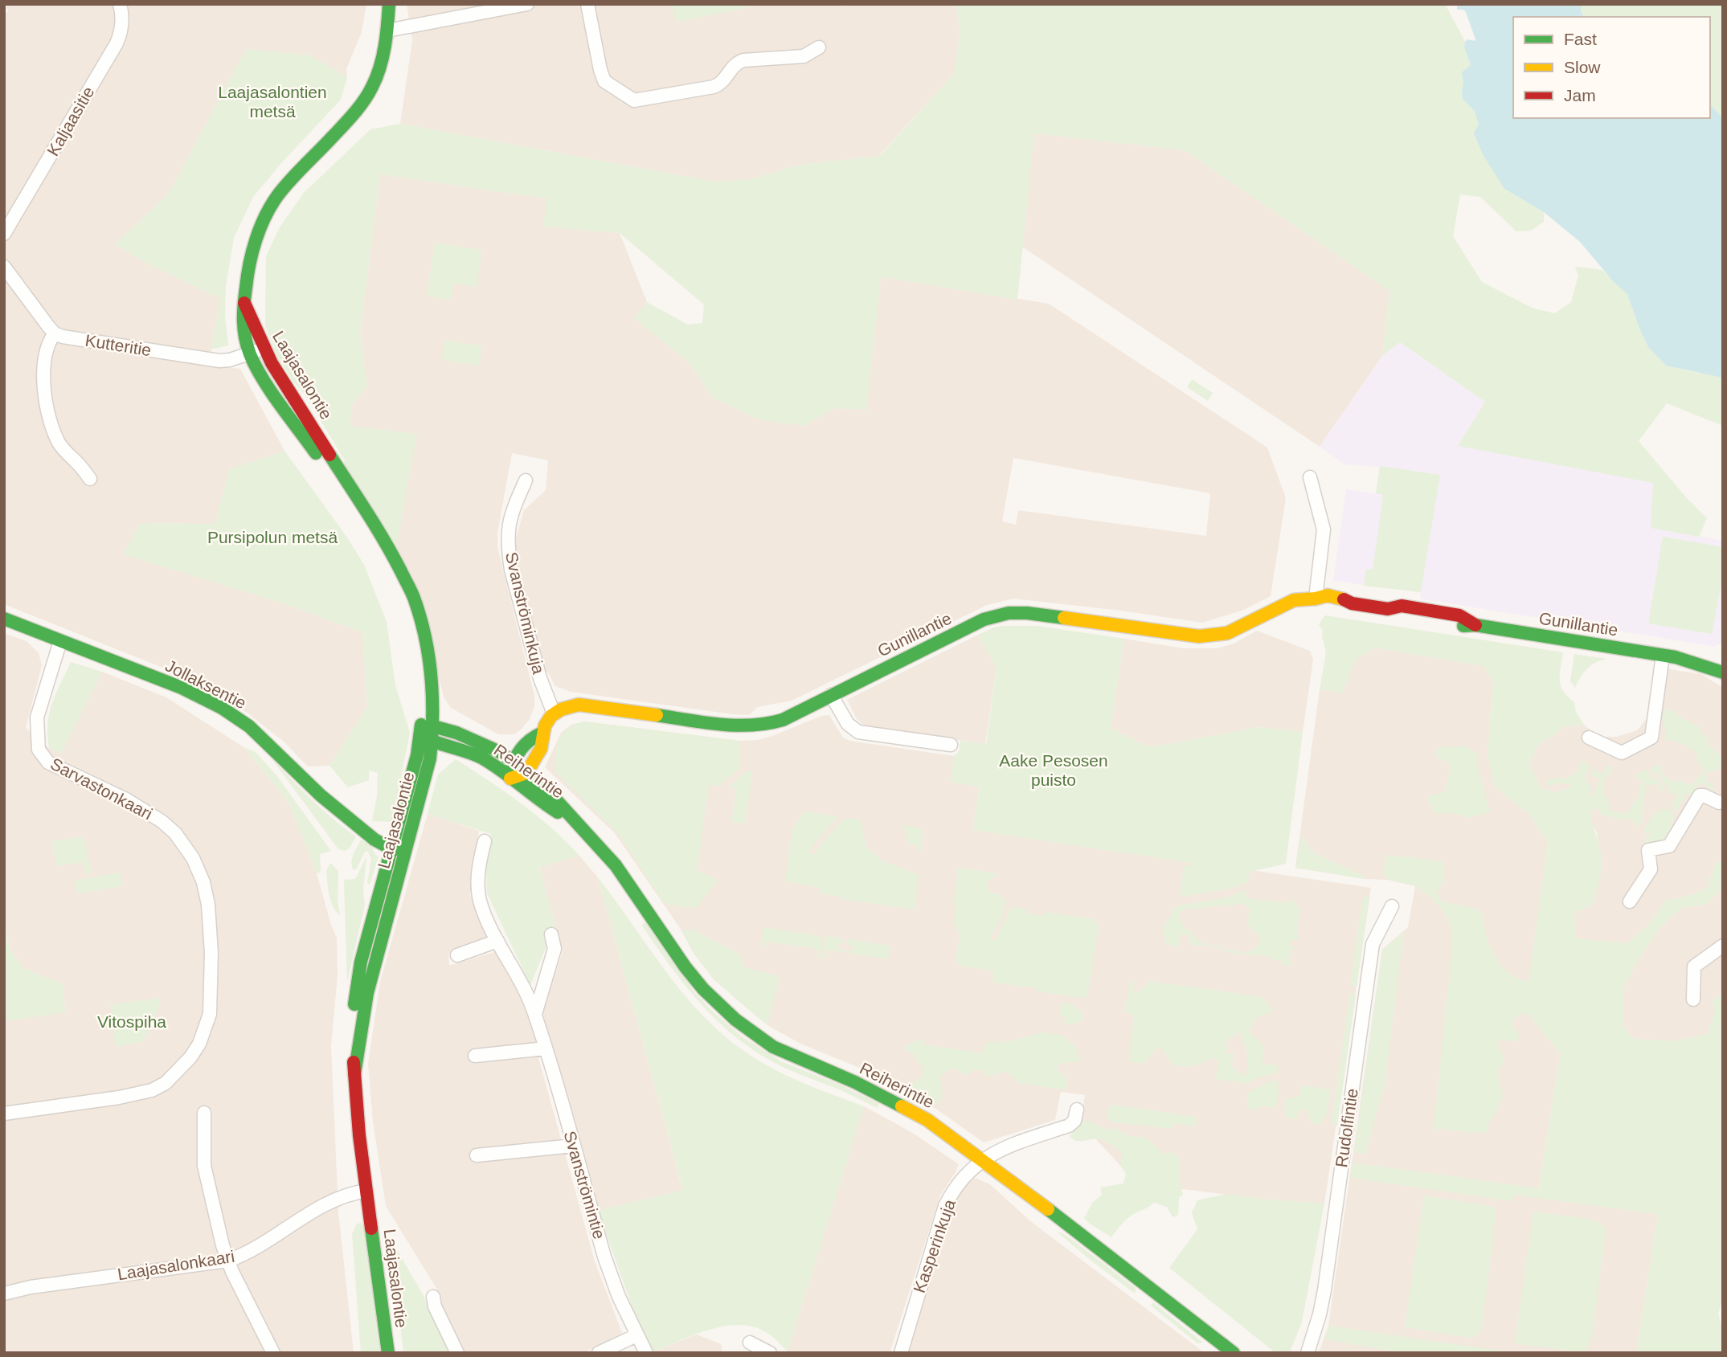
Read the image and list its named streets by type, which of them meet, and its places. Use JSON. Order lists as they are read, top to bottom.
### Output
{
  "streets": {
    "main road": [
      "Laajasalontie",
      "Gunillantie",
      "Jollaksentie",
      "Reiherintie"
    ],
    "street": [
      "Kaljaasitie",
      "Kutteritie",
      "Svanströminkuja",
      "Sarvastonkaari",
      "Rudolfintie",
      "Svanströmintie",
      "Kasperinkuja",
      "Laajasalonkaari"
    ]
  },
  "crossings": [
    ["Kutteritie", "Laajasalontie"],
    ["Laajasalontie", "Jollaksentie"],
    ["Laajasalontie", "Reiherintie"],
    ["Laajasalontie", "Laajasalonkaari"],
    ["Svanströminkuja", "Gunillantie"],
    ["Jollaksentie", "Sarvastonkaari"],
    ["Reiherintie", "Kasperinkuja"]
  ],
  "parks": [
    "Laajasalontien metsä",
    "Pursipolun metsä",
    "Aake Pesosen puisto",
    "Vitospiha"
  ],
  "legend": ["Fast", "Slow", "Jam"]
}
